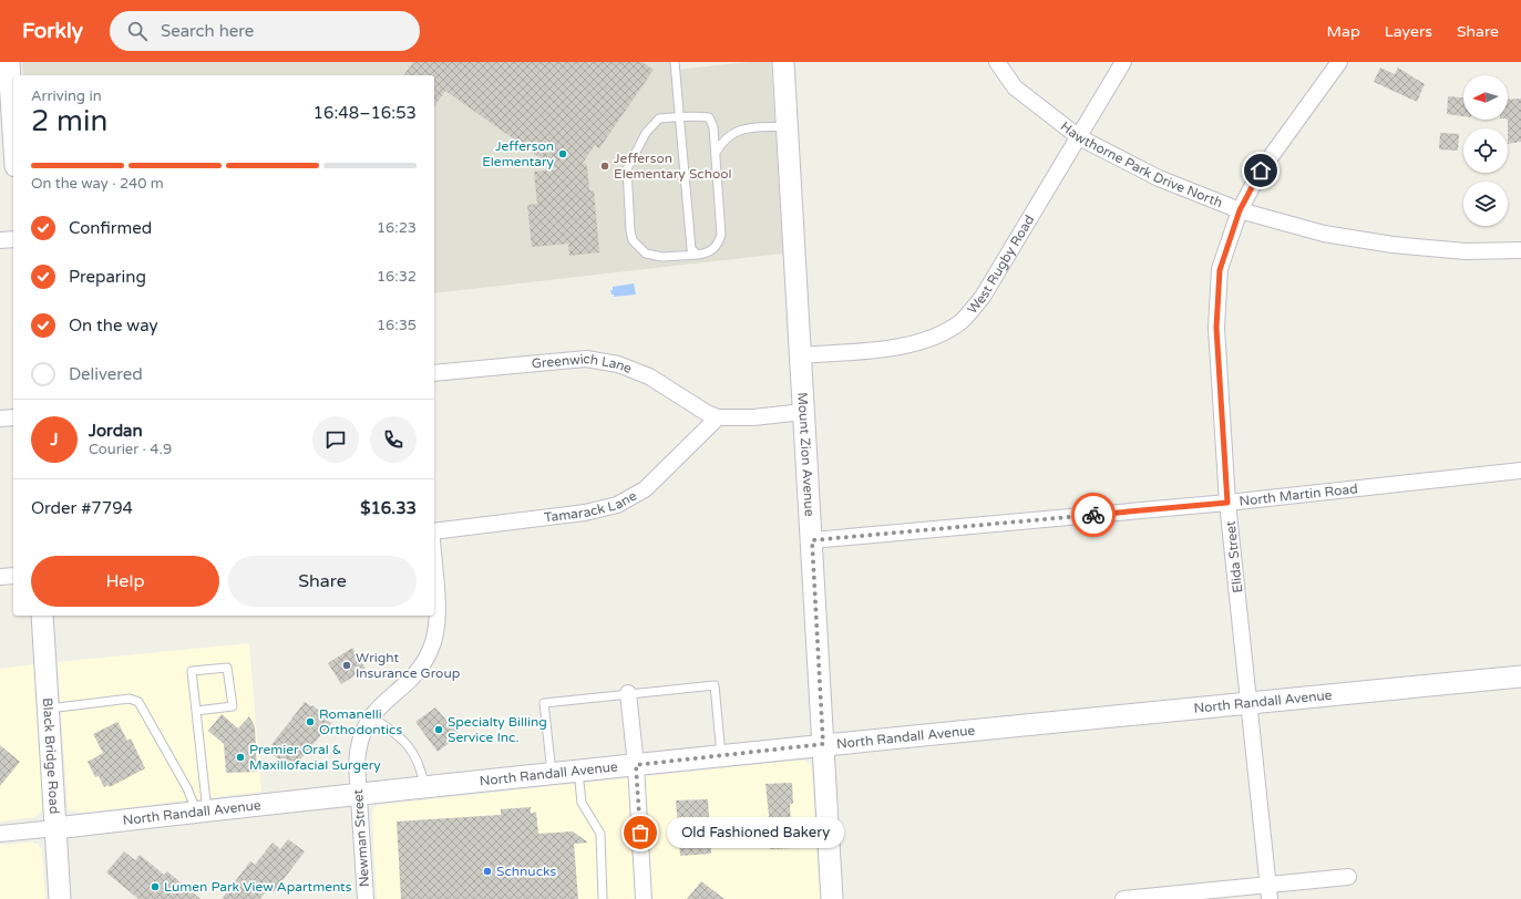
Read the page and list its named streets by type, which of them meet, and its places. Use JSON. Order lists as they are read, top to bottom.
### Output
{
  "streets": {
    "street": [
      "Hawthorne Park Drive North",
      "West Rugby Road",
      "Greenwich Lane",
      "Mount Zion Avenue",
      "North Martin Road",
      "Tamarack Lane",
      "Elida Street",
      "North Randall Avenue",
      "Black Bridge Road",
      "Newman Street"
    ]
  },
  "crossings": [
    ["Hawthorne Park Drive North", "West Rugby Road"],
    ["Hawthorne Park Drive North", "Elida Street"],
    ["West Rugby Road", "Mount Zion Avenue"],
    ["Greenwich Lane", "Tamarack Lane"],
    ["Mount Zion Avenue", "North Martin Road"],
    ["Mount Zion Avenue", "North Randall Avenue"],
    ["North Martin Road", "Elida Street"],
    ["Elida Street", "North Randall Avenue"],
    ["North Randall Avenue", "Black Bridge Road"],
    ["North Randall Avenue", "Newman Street"]
  ],
  "places": [
    "Jefferson Elementary",
    "Jefferson Elementary School",
    "Wright Insurance Group",
    "Romanelli Orthodontics",
    "Specialty Billing Service Inc.",
    "Premier Oral & Maxillofacial Surgery",
    "Old Fashioned Bakery",
    "Schnucks",
    "Lumen Park View Apartments"
  ],
  "north": "left",
  "page": {
    "header": "Forkly",
    "search": "Search here",
    "nav": ["Map", "Layers", "Share"],
    "heading": ["2 min", "Arriving in", "16:48–16:53"],
    "panel": [
      "Jordan",
      "Courier · 4.9",
      "Order #7794",
      "$16.33"
    ],
    "bar": "On the way · 240 m",
    "list": [
      ["Confirmed", "16:23"],
      ["Preparing", "16:32"],
      ["On the way", "16:35"],
      "Delivered"
    ],
    "round": "J",
    "buttons": ["Help", "Share"],
    "bubble": "Old Fashioned Bakery"
  }
}
